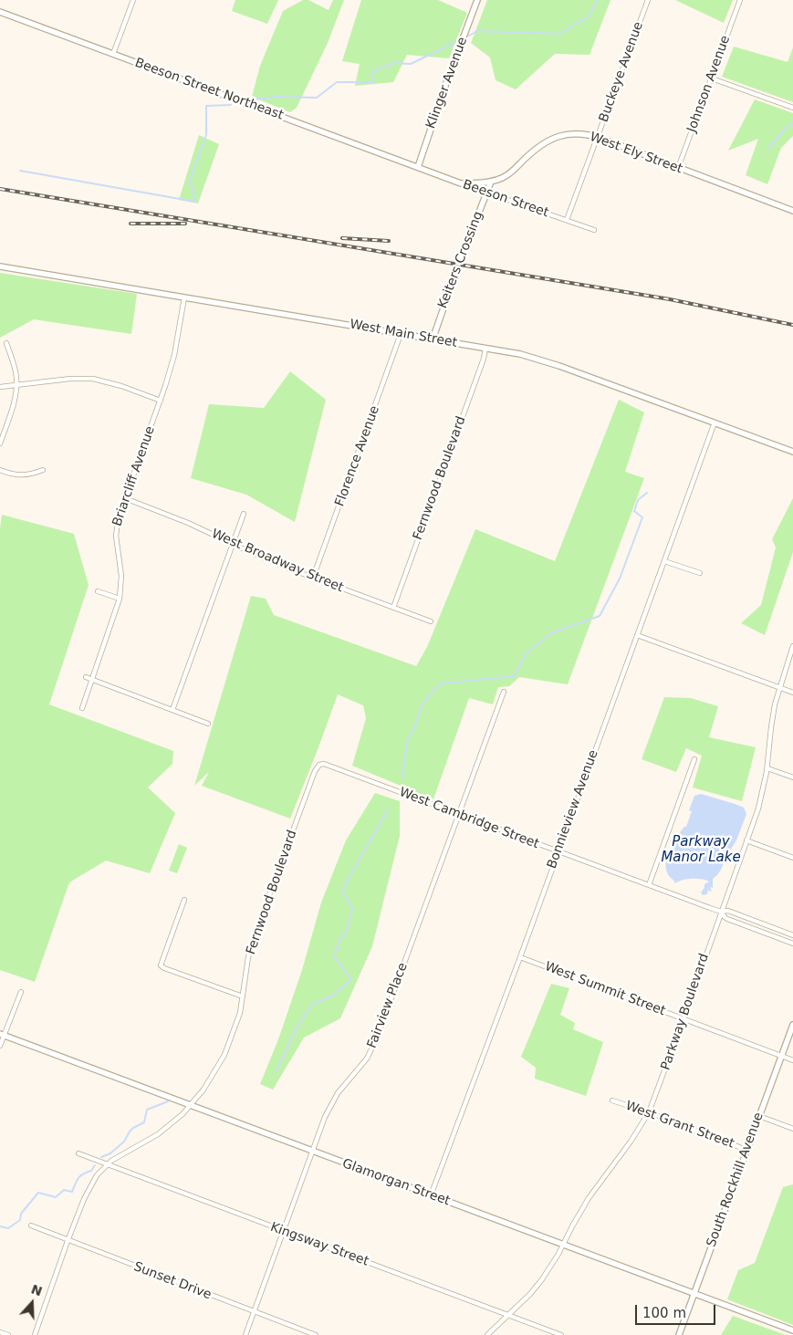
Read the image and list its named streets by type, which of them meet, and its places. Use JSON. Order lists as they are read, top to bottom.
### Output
{
  "streets": {
    "street": [
      "Buckeye Avenue",
      "Klinger Avenue",
      "Johnson Avenue",
      "Beeson Street Northeast",
      "West Ely Street",
      "Beeson Street",
      "Keiters Crossing",
      "West Main Street",
      "Florence Avenue",
      "Briarcliff Avenue",
      "Fernwood Boulevard",
      "West Broadway Street",
      "Bonnieview Avenue",
      "West Cambridge Street",
      "West Summit Street",
      "Fairview Place",
      "Parkway Boulevard",
      "West Grant Street",
      "South Rockhill Avenue",
      "Glamorgan Street",
      "Kingsway Street",
      "Sunset Drive"
    ]
  },
  "crossings": [
    ["Buckeye Avenue", "West Ely Street"],
    ["Buckeye Avenue", "Beeson Street"],
    ["Klinger Avenue", "Beeson Street Northeast"],
    ["Klinger Avenue", "Beeson Street"],
    ["Johnson Avenue", "West Ely Street"],
    ["Beeson Street Northeast", "Beeson Street"],
    ["West Ely Street", "Beeson Street"],
    ["West Ely Street", "Keiters Crossing"],
    ["Beeson Street", "Keiters Crossing"],
    ["Keiters Crossing", "West Main Street"],
    ["West Main Street", "Florence Avenue"],
    ["West Main Street", "Briarcliff Avenue"],
    ["West Main Street", "Fernwood Boulevard"],
    ["West Main Street", "Bonnieview Avenue"],
    ["Florence Avenue", "West Broadway Street"],
    ["Briarcliff Avenue", "West Broadway Street"],
    ["Fernwood Boulevard", "West Broadway Street"],
    ["Fernwood Boulevard", "West Cambridge Street"],
    ["Fernwood Boulevard", "Glamorgan Street"],
    ["Fernwood Boulevard", "Kingsway Street"],
    ["Fernwood Boulevard", "Sunset Drive"],
    ["Bonnieview Avenue", "West Cambridge Street"],
    ["Bonnieview Avenue", "West Summit Street"],
    ["Bonnieview Avenue", "Glamorgan Street"],
    ["West Cambridge Street", "Fairview Place"],
    ["West Cambridge Street", "Parkway Boulevard"],
    ["West Summit Street", "Parkway Boulevard"],
    ["West Summit Street", "South Rockhill Avenue"],
    ["Fairview Place", "Glamorgan Street"],
    ["Fairview Place", "Kingsway Street"],
    ["Fairview Place", "Sunset Drive"],
    ["Parkway Boulevard", "West Grant Street"],
    ["Parkway Boulevard", "Glamorgan Street"],
    ["Parkway Boulevard", "Kingsway Street"],
    ["West Grant Street", "South Rockhill Avenue"],
    ["South Rockhill Avenue", "Glamorgan Street"]
  ],
  "water": ["Parkway Manor Lake"],
  "scale_bar": "100 m",
  "north": "top"
}
